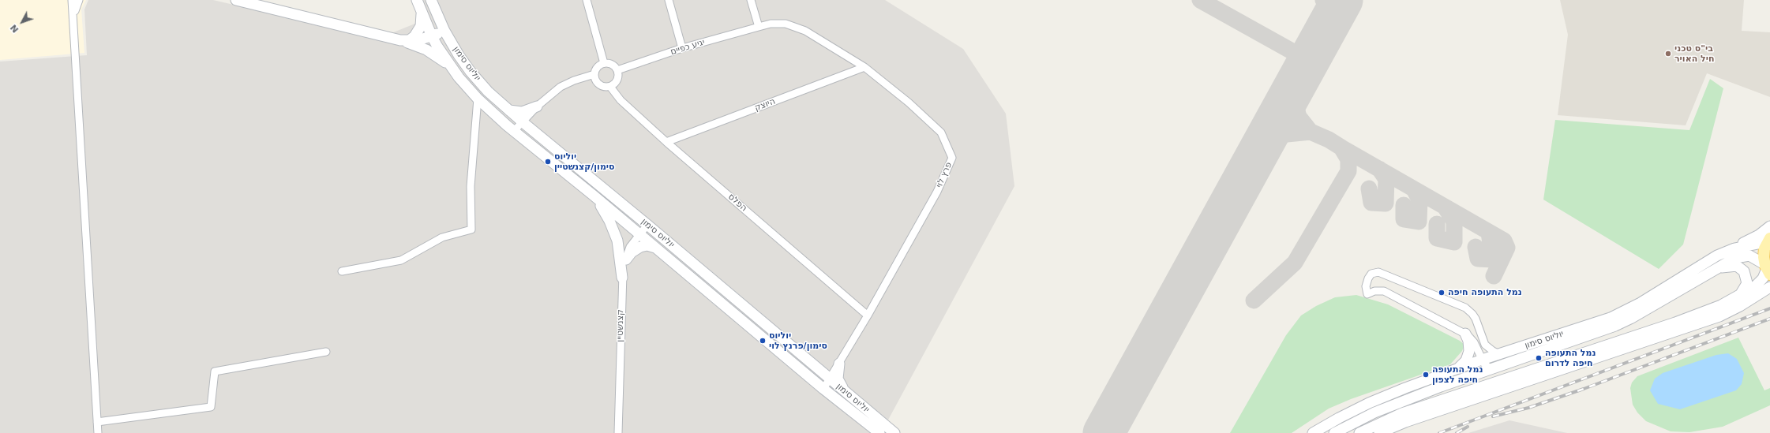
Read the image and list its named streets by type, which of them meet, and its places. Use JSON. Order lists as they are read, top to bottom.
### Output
{
  "streets": {
    "street": [
      "יגיע כפיים",
      "יוליוס סימון",
      "היוצק",
      "פרץ לוי",
      "הפלס",
      "קצנשטיין"
    ]
  },
  "crossings": [
    ["יגיע כפיים", "פרץ לוי"],
    ["יגיע כפיים", "הפלס"],
    ["יוליוס סימון", "פרץ לוי"],
    ["יוליוס סימון", "קצנשטיין"],
    ["היוצק", "פרץ לוי"],
    ["היוצק", "הפלס"],
    ["פרץ לוי", "הפלס"]
  ],
  "places": [
    "בי\"ס טכני חיל האויר",
    "יוליוס סימון/קצנשטיין",
    "נמל התעופה חיפה",
    "יוליוס סימון/פרנץ לוי",
    "נמל התעופה חיפה לדרום",
    "נמל התעופה חיפה לצפון"
  ],
  "north": "bottom left"
}
